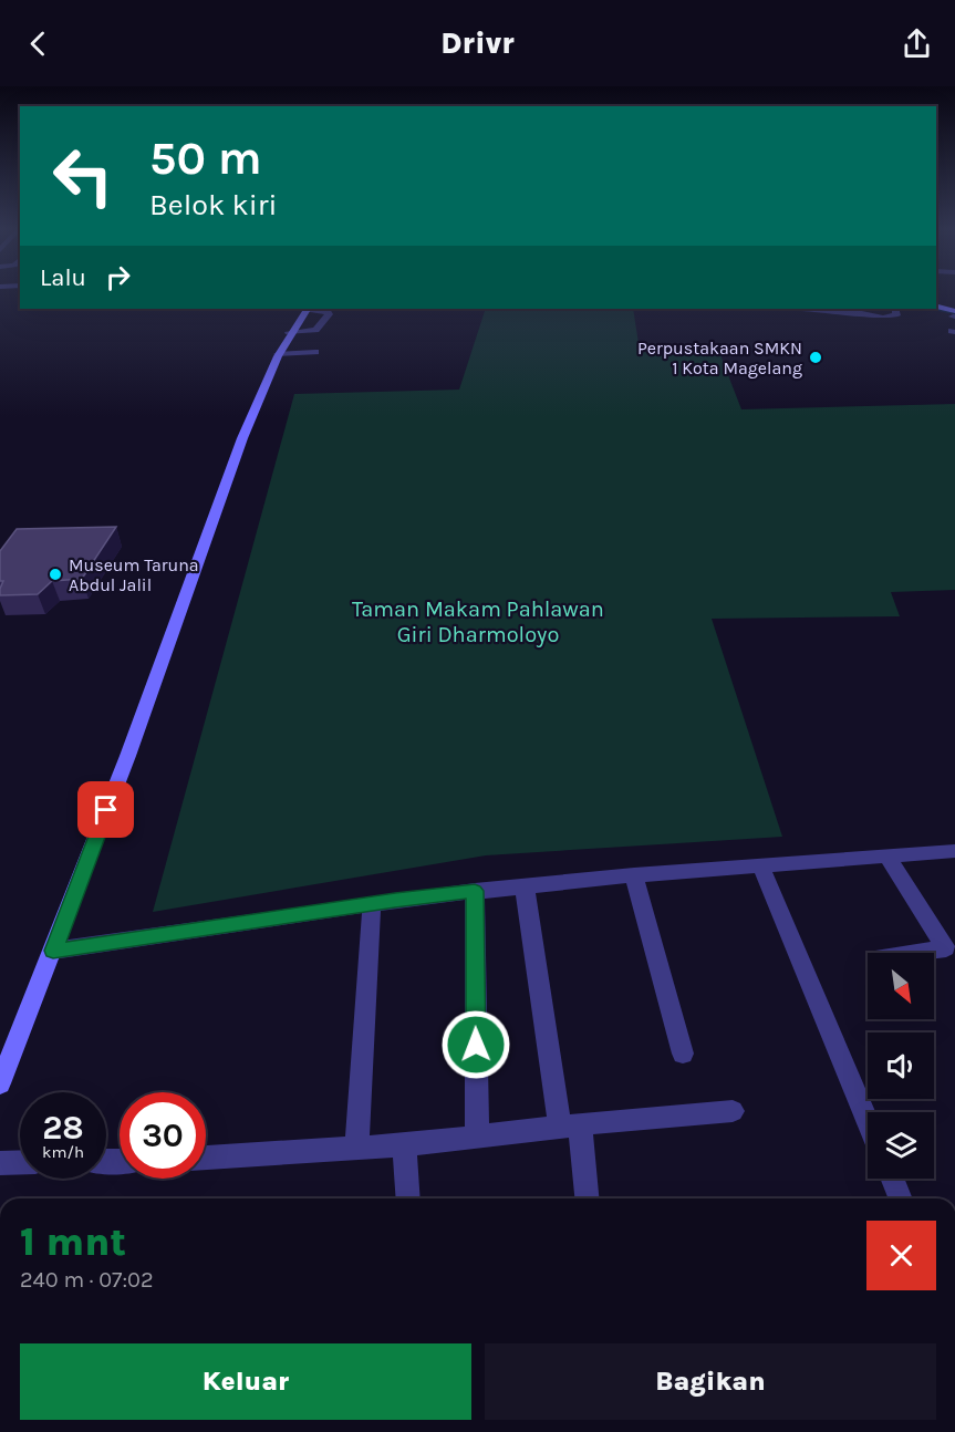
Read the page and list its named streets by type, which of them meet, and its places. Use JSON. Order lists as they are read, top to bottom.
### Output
{
  "parks": ["Taman Makam Pahlawan Giri Dharmoloyo"],
  "places": ["Perpustakaan SMKN 1 Kota Magelang", "Museum Taruna Abdul Jalil"],
  "north": "bottom right",
  "page": {
    "header": "Drivr",
    "turn": ["50 m", "Belok kiri"],
    "then": "Lalu",
    "speed": "28 km/h",
    "limit": "30",
    "heading": ["1 mnt", "240 m · 07:02"],
    "buttons": ["Keluar", "Bagikan"]
  }
}
